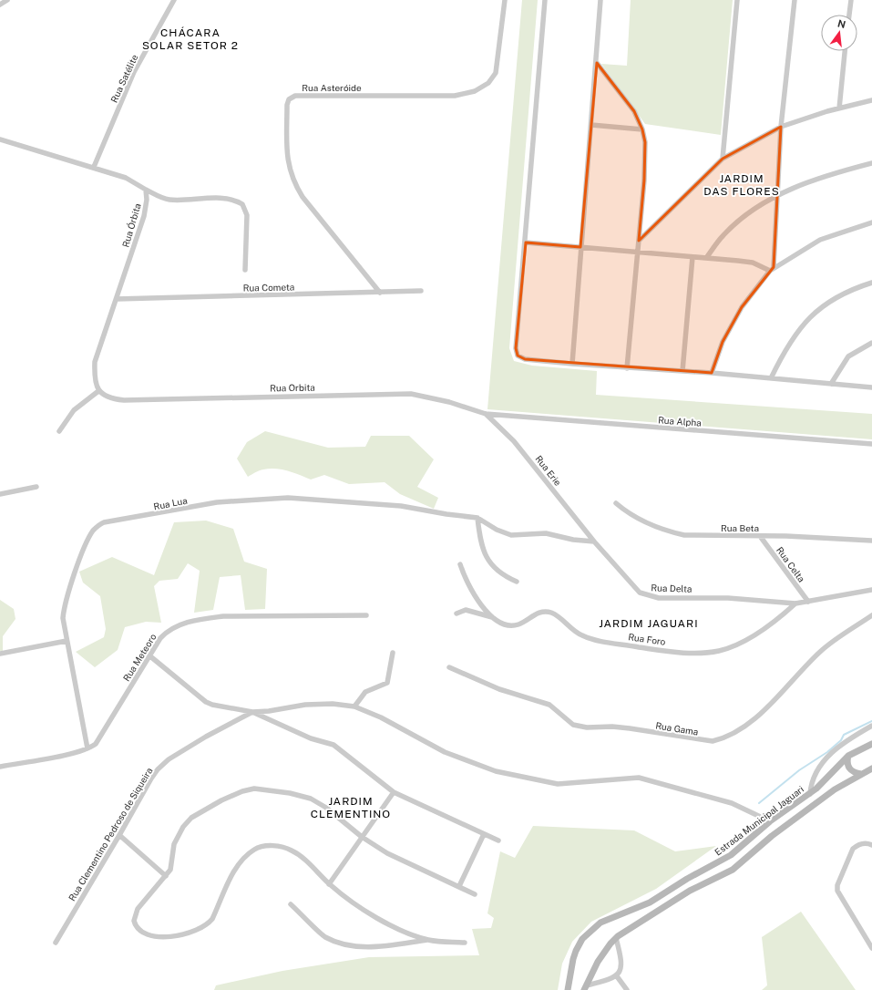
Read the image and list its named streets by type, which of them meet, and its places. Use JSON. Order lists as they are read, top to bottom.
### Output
{
  "streets": {
    "main road": ["Estrada Municipal Jaguari"],
    "street": [
      "Rua Satélite",
      "Rua Asteróide",
      "Rua Órbita",
      "Rua Cometa",
      "Rua Orbita",
      "Rua Alpha",
      "Rua Erie",
      "Rua Lua",
      "Rua Beta",
      "Rua Celta",
      "Rua Delta",
      "Rua Foro",
      "Rua Meteoro",
      "Rua Gama",
      "Rua Clementino Pedroso de Siqueira"
    ]
  },
  "crossings": [
    ["Rua Asteróide", "Rua Cometa"],
    ["Rua Órbita", "Rua Cometa"],
    ["Rua Órbita", "Rua Orbita"],
    ["Rua Orbita", "Rua Alpha"],
    ["Rua Orbita", "Rua Erie"],
    ["Rua Alpha", "Rua Erie"],
    ["Rua Erie", "Rua Delta"],
    ["Rua Lua", "Rua Meteoro"],
    ["Rua Beta", "Rua Celta"],
    ["Rua Celta", "Rua Delta"],
    ["Rua Delta", "Rua Foro"],
    ["Estrada Municipal Jaguari", "Rua Clementino Pedroso de Siqueira"]
  ],
  "districts": [
    "CHÁCARA SOLAR SETOR 2",
    "JARDIM DAS FLORES",
    "JARDIM JAGUARI",
    "JARDIM CLEMENTINO"
  ],
  "north": "top"
}
